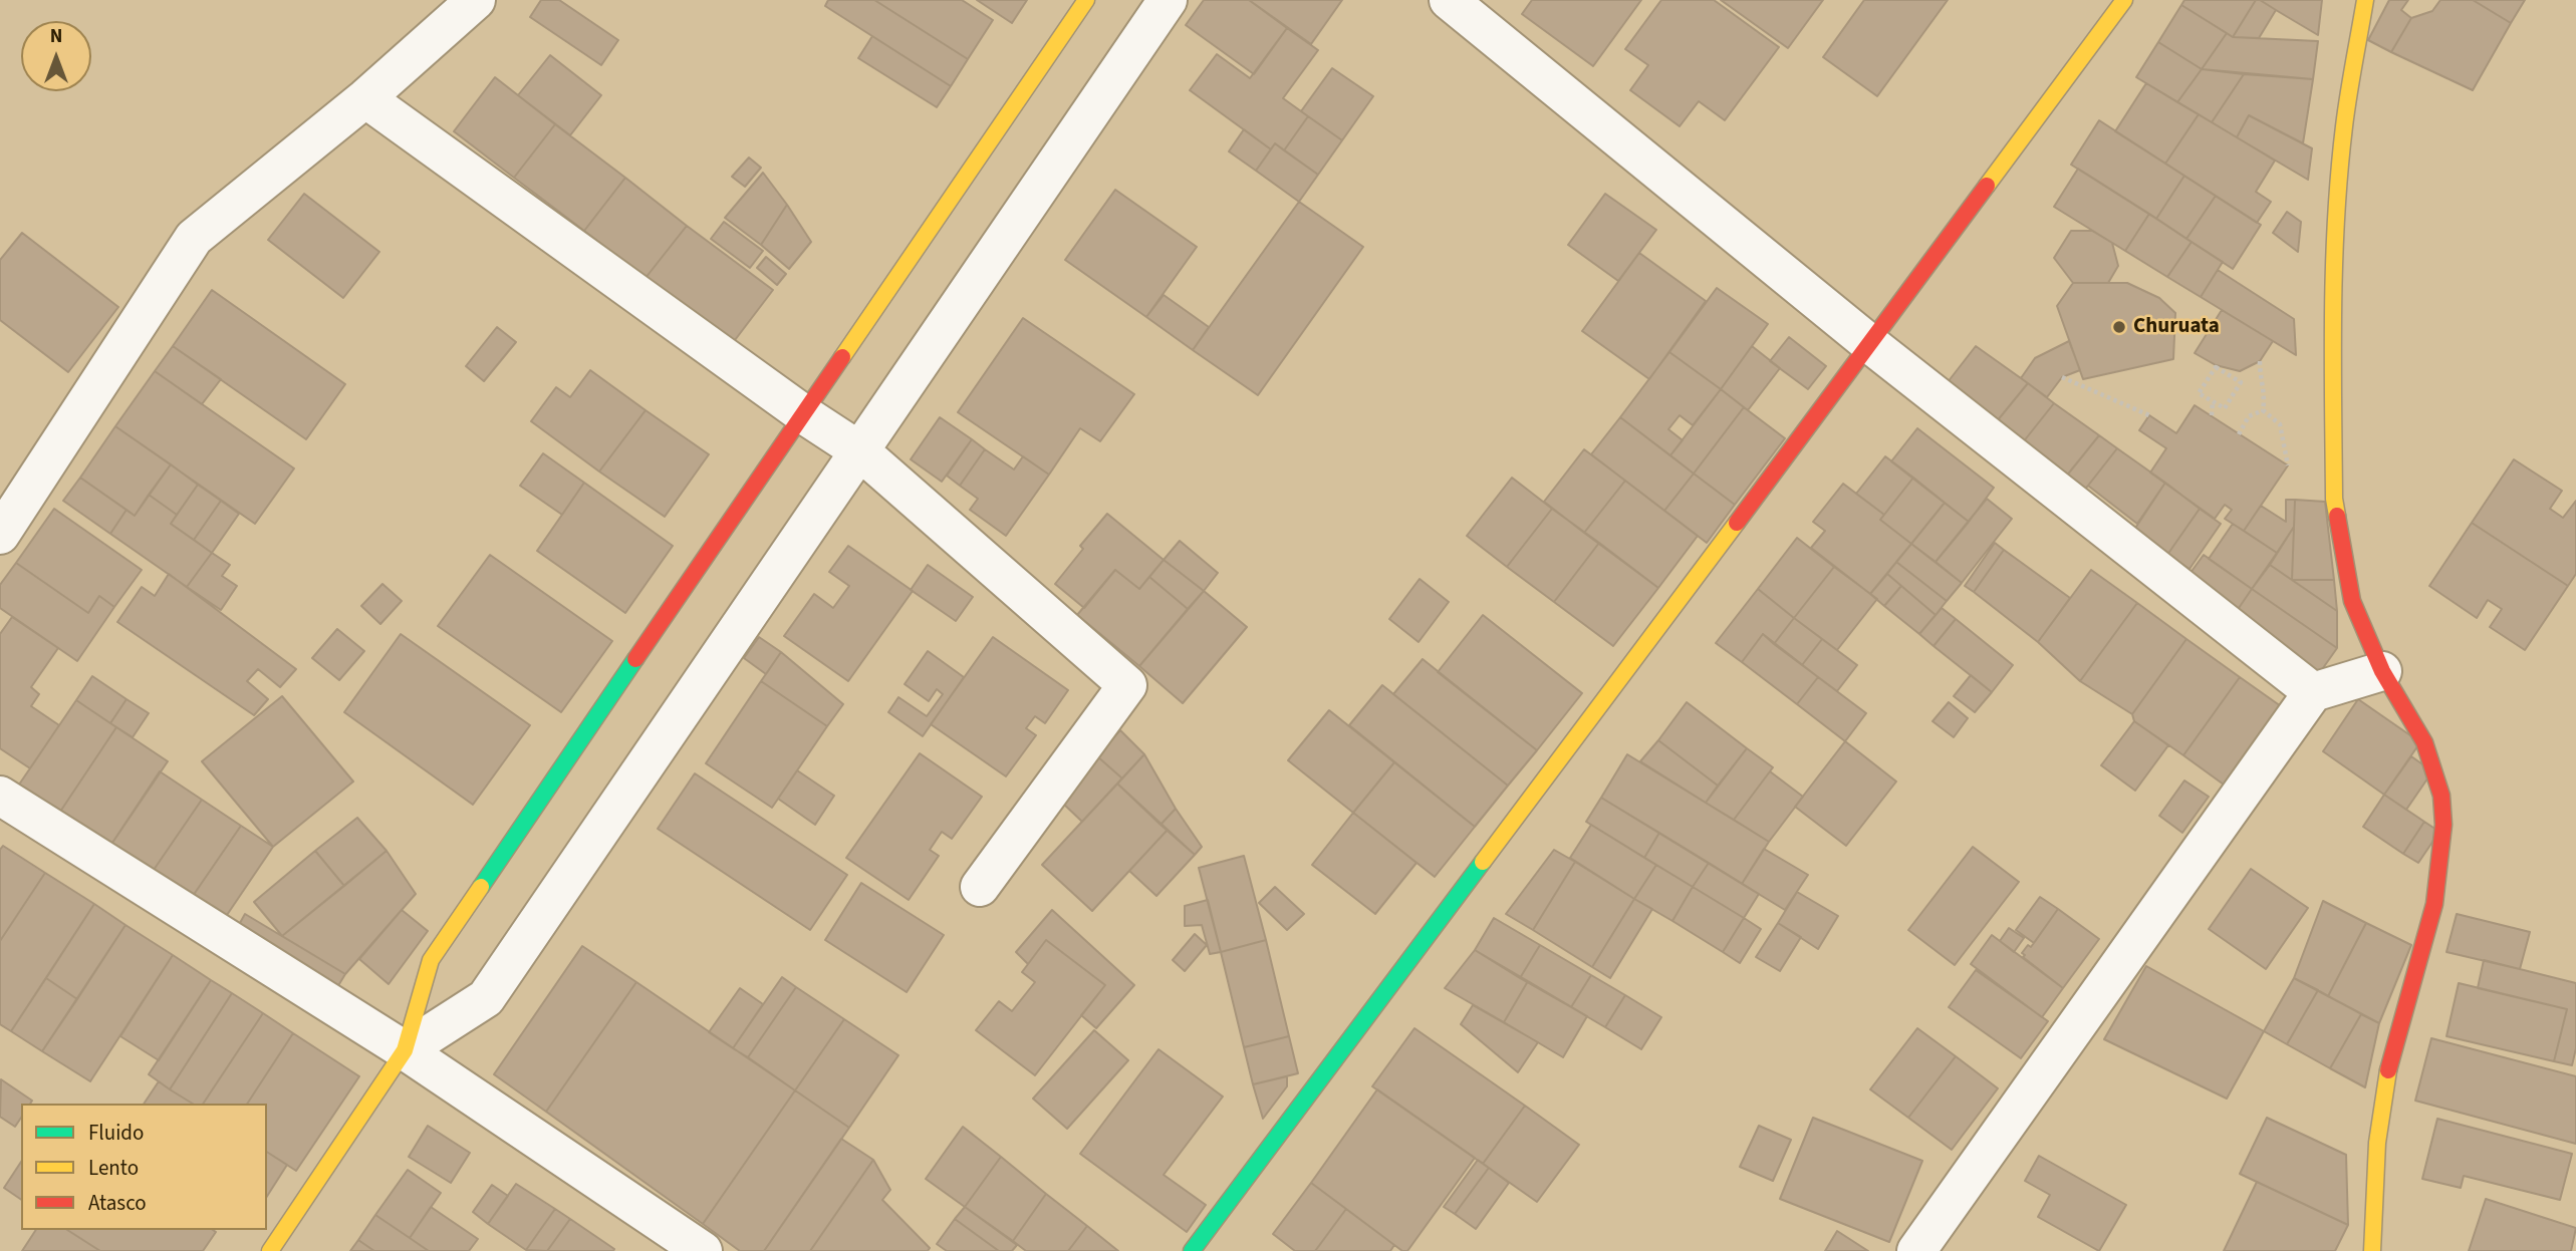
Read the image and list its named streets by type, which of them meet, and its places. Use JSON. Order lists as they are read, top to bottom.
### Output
{
  "places": ["Churuata"],
  "legend": ["Fluido", "Lento", "Atasco"],
  "north": "top"
}
